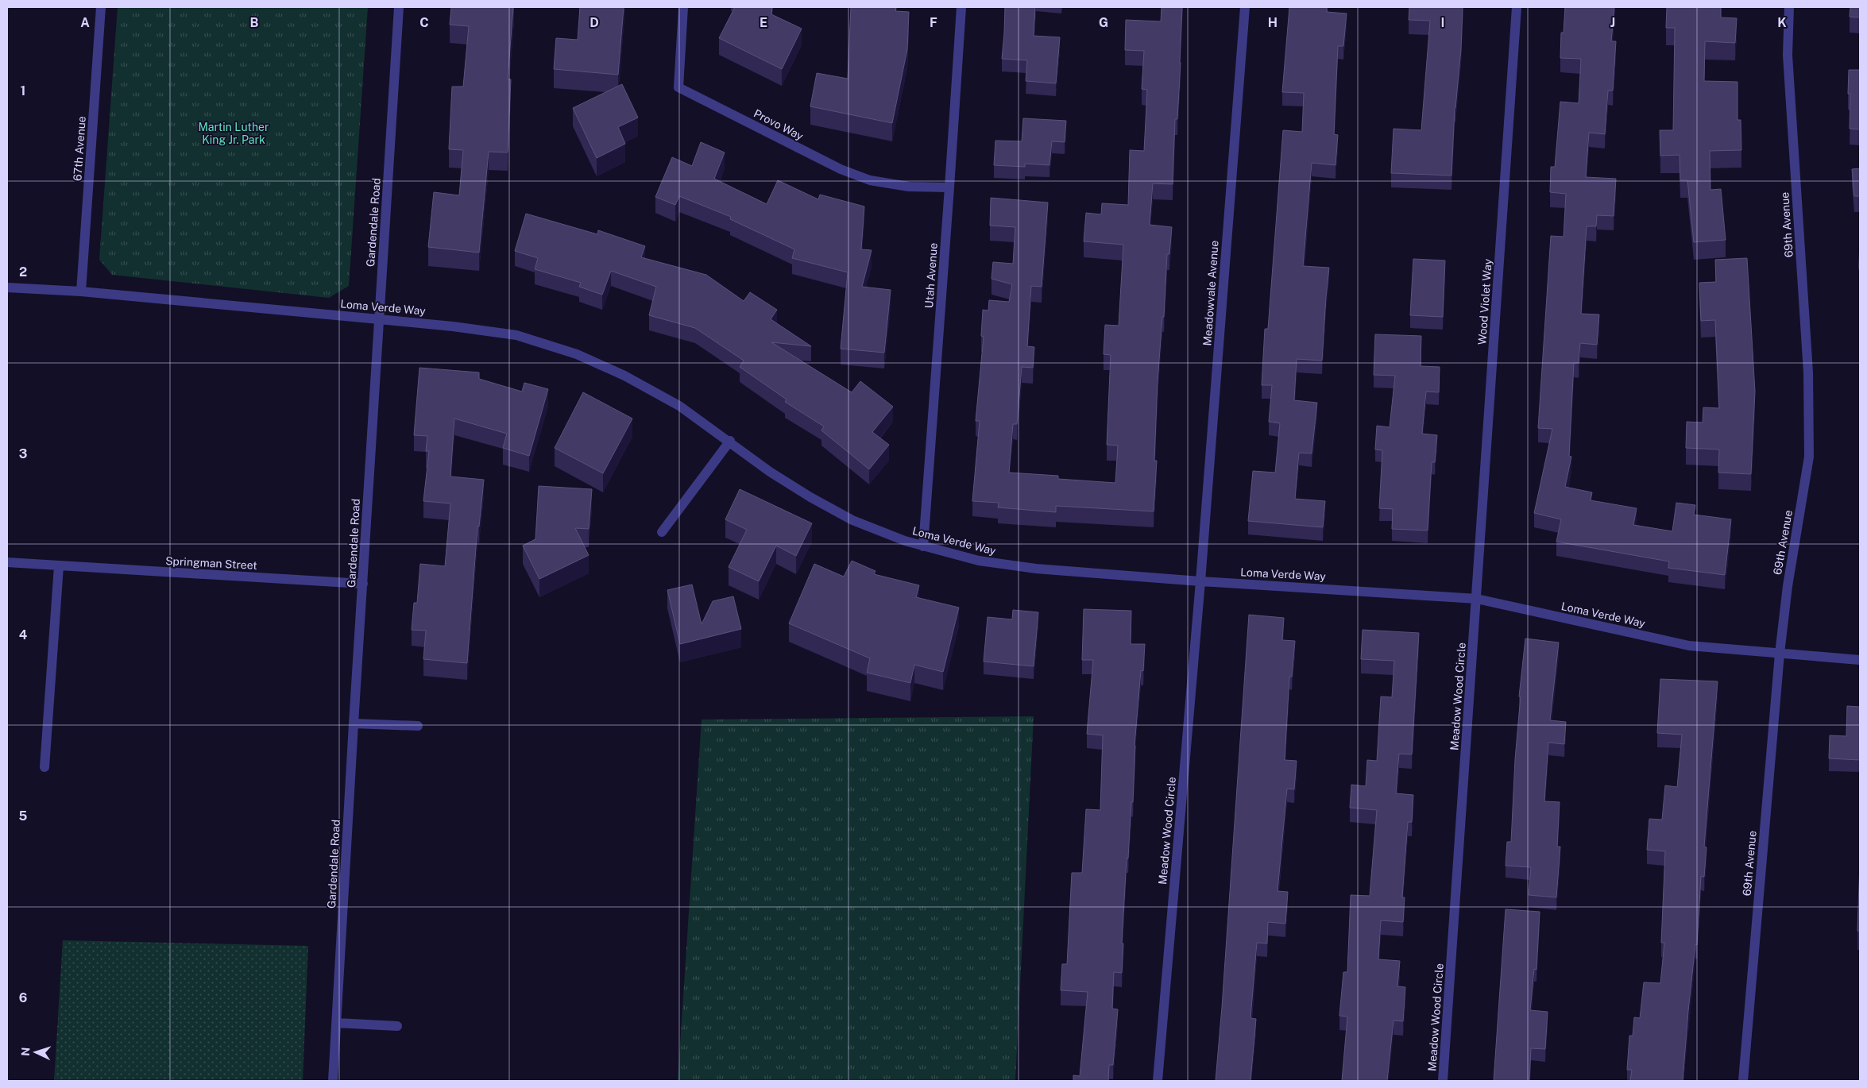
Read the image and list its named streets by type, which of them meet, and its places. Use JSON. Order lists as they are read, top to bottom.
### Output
{
  "streets": {
    "street": [
      "Provo Way",
      "67th Avenue",
      "Gardendale Road",
      "69th Avenue",
      "Utah Avenue",
      "Meadowvale Avenue",
      "Wood Violet Way",
      "Loma Verde Way",
      "Springman Street",
      "Meadow Wood Circle"
    ]
  },
  "crossings": [
    ["Provo Way", "Utah Avenue"],
    ["67th Avenue", "Loma Verde Way"],
    ["Gardendale Road", "Loma Verde Way"],
    ["Gardendale Road", "Springman Street"],
    ["69th Avenue", "Loma Verde Way"],
    ["Utah Avenue", "Loma Verde Way"],
    ["Meadowvale Avenue", "Loma Verde Way"],
    ["Meadowvale Avenue", "Meadow Wood Circle"],
    ["Wood Violet Way", "Loma Verde Way"],
    ["Wood Violet Way", "Meadow Wood Circle"],
    ["Loma Verde Way", "Meadow Wood Circle"]
  ],
  "parks": ["Martin Luther King Jr. Park"],
  "north": "left",
  "grid": {
    "columns": [
      "A",
      "B",
      "C",
      "D",
      "E",
      "F",
      "G",
      "H",
      "I",
      "J",
      "K"
    ],
    "rows": [
      "1",
      "2",
      "3",
      "4",
      "5",
      "6"
    ]
  }
}
